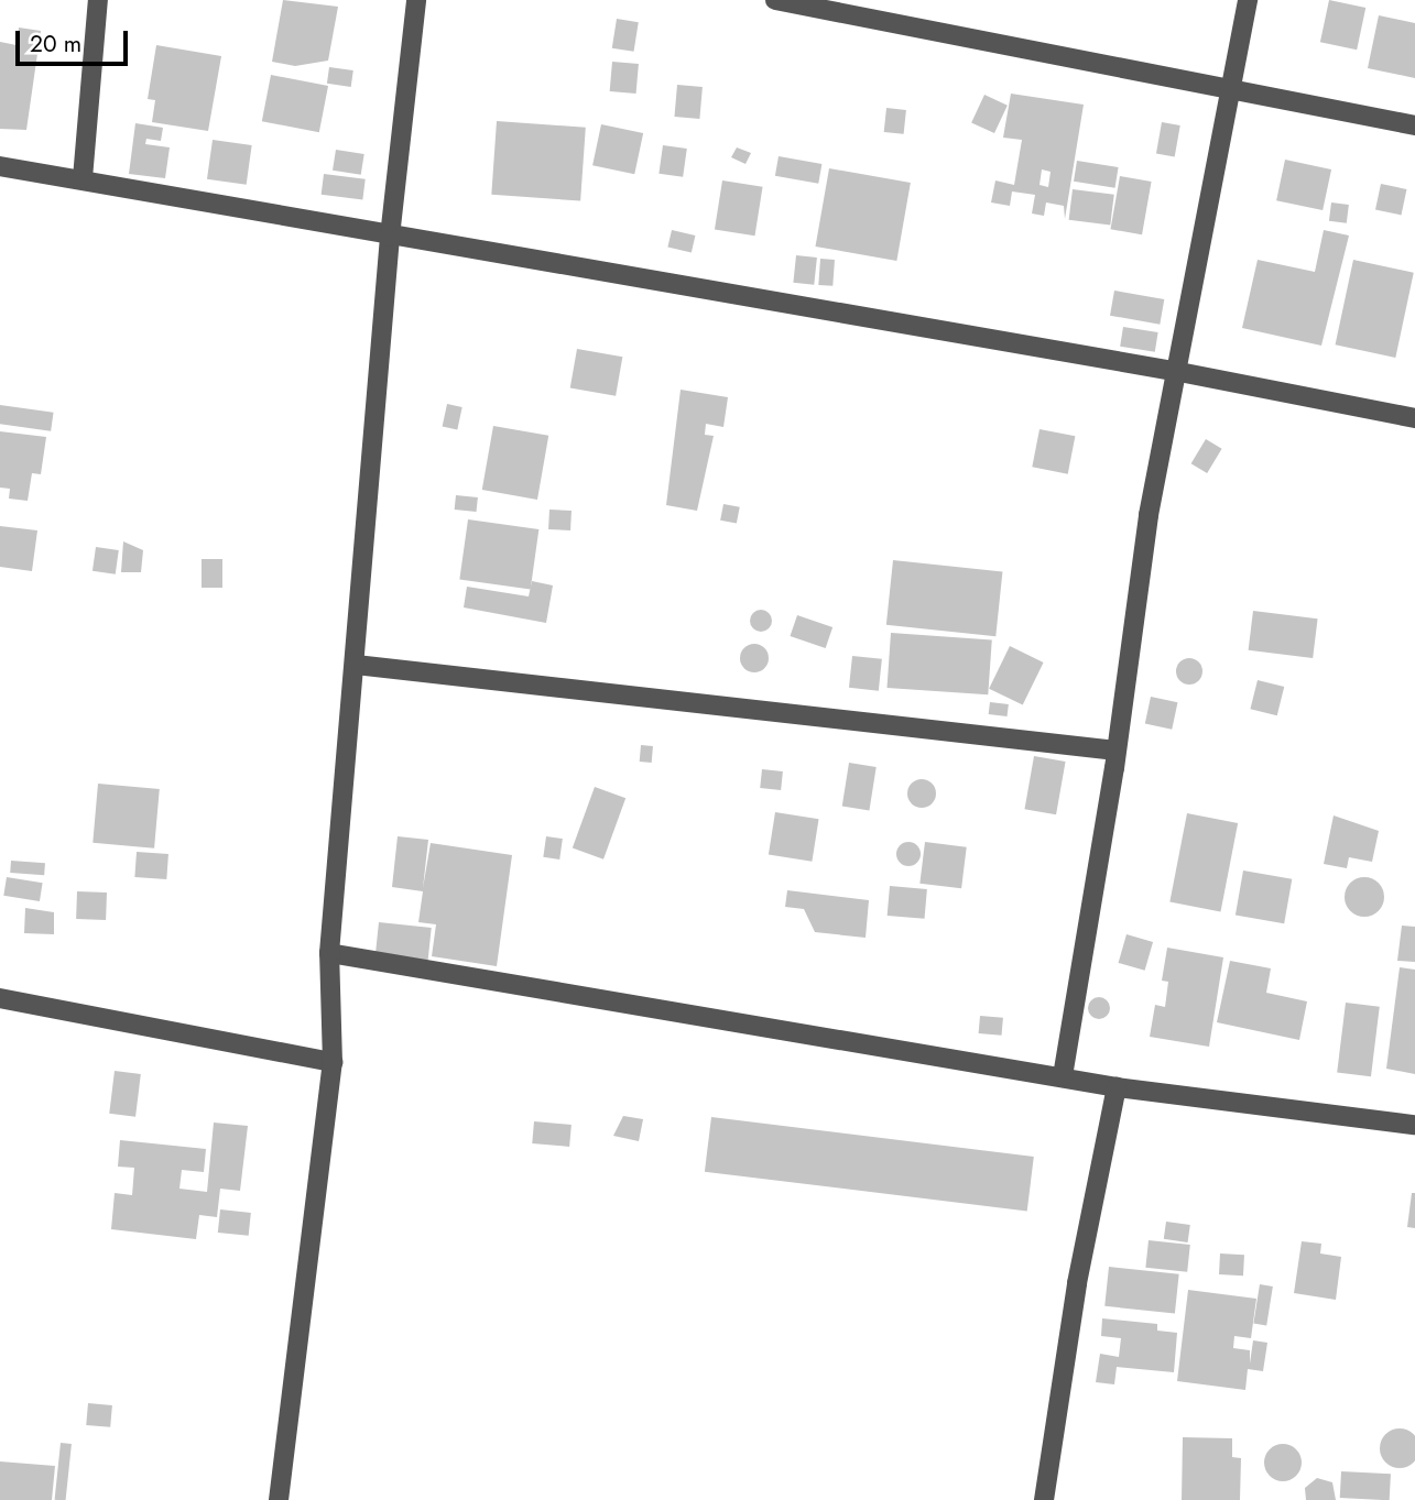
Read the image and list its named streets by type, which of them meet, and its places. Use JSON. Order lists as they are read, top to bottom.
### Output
{
  "scale_bar": "20 m"
}
